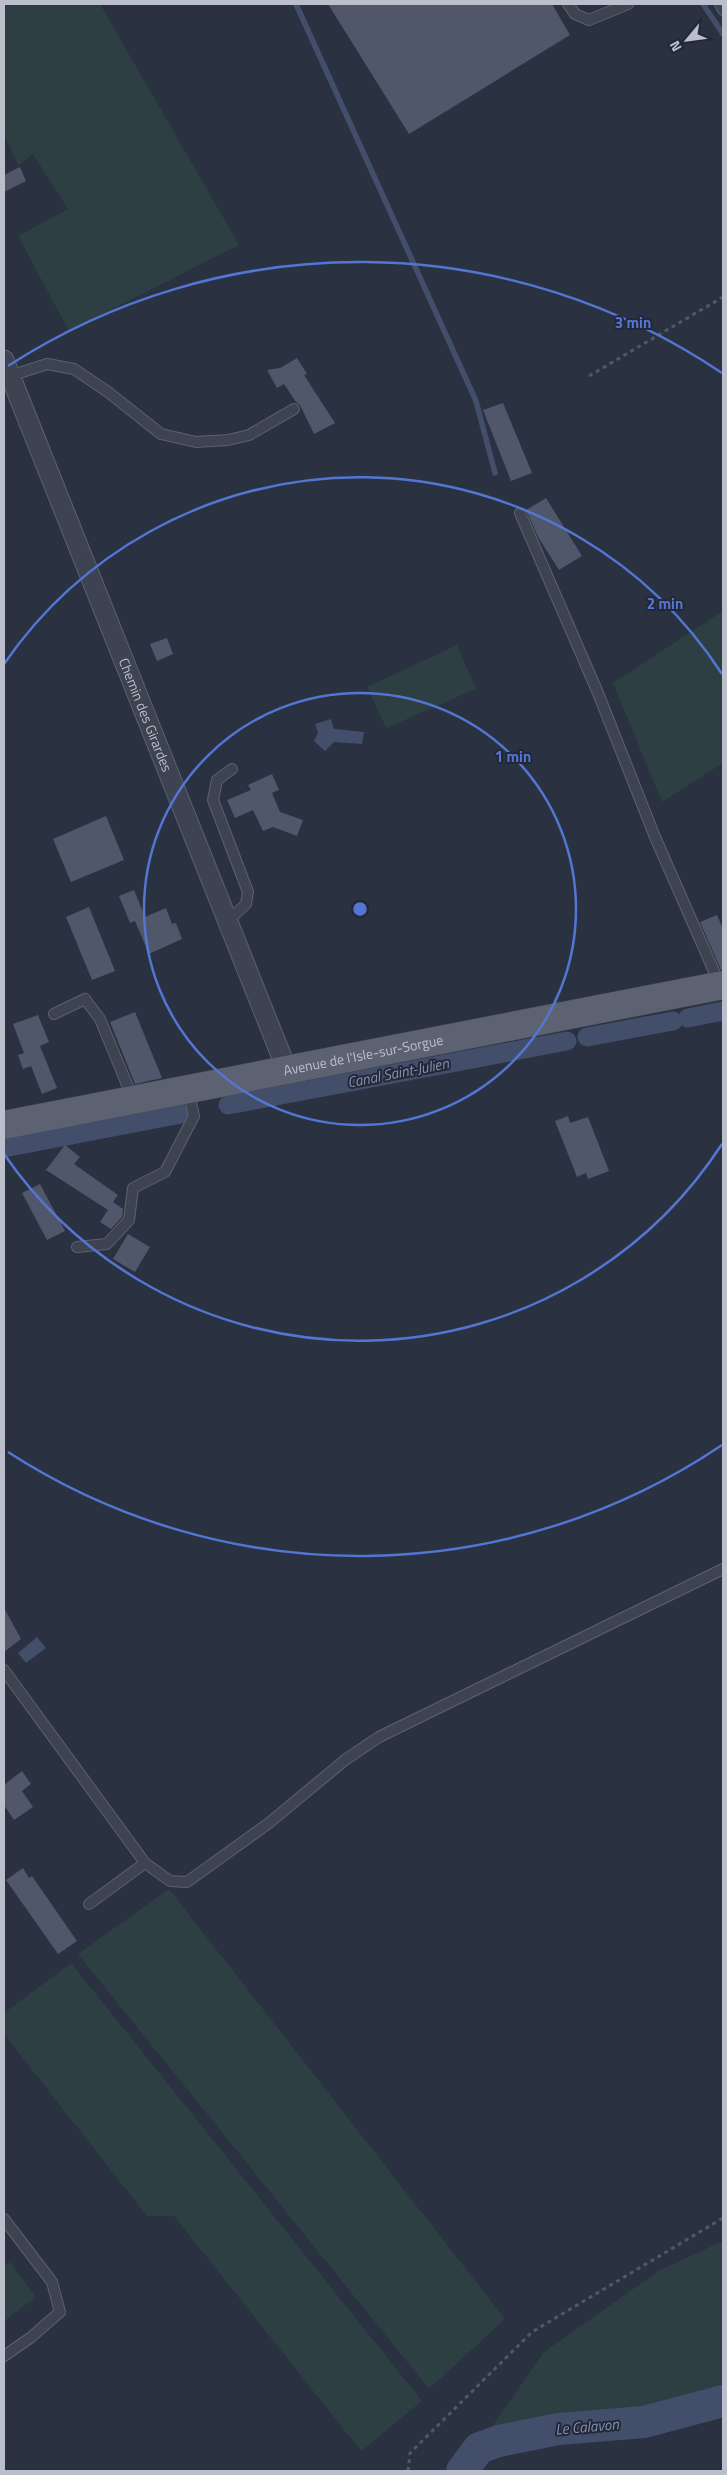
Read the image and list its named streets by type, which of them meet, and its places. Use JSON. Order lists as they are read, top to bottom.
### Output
{
  "streets": {
    "main road": ["Avenue de l'Isle-sur-Sorgue"],
    "street": ["Chemin des Girardes"]
  },
  "crossings": [
    ["Chemin des Girardes", "Avenue de l'Isle-sur-Sorgue"]
  ],
  "water": ["Canal Saint-Julien", "Le Calavon"],
  "north": "bottom left",
  "rings": ["3 min", "2 min", "1 min"]
}
